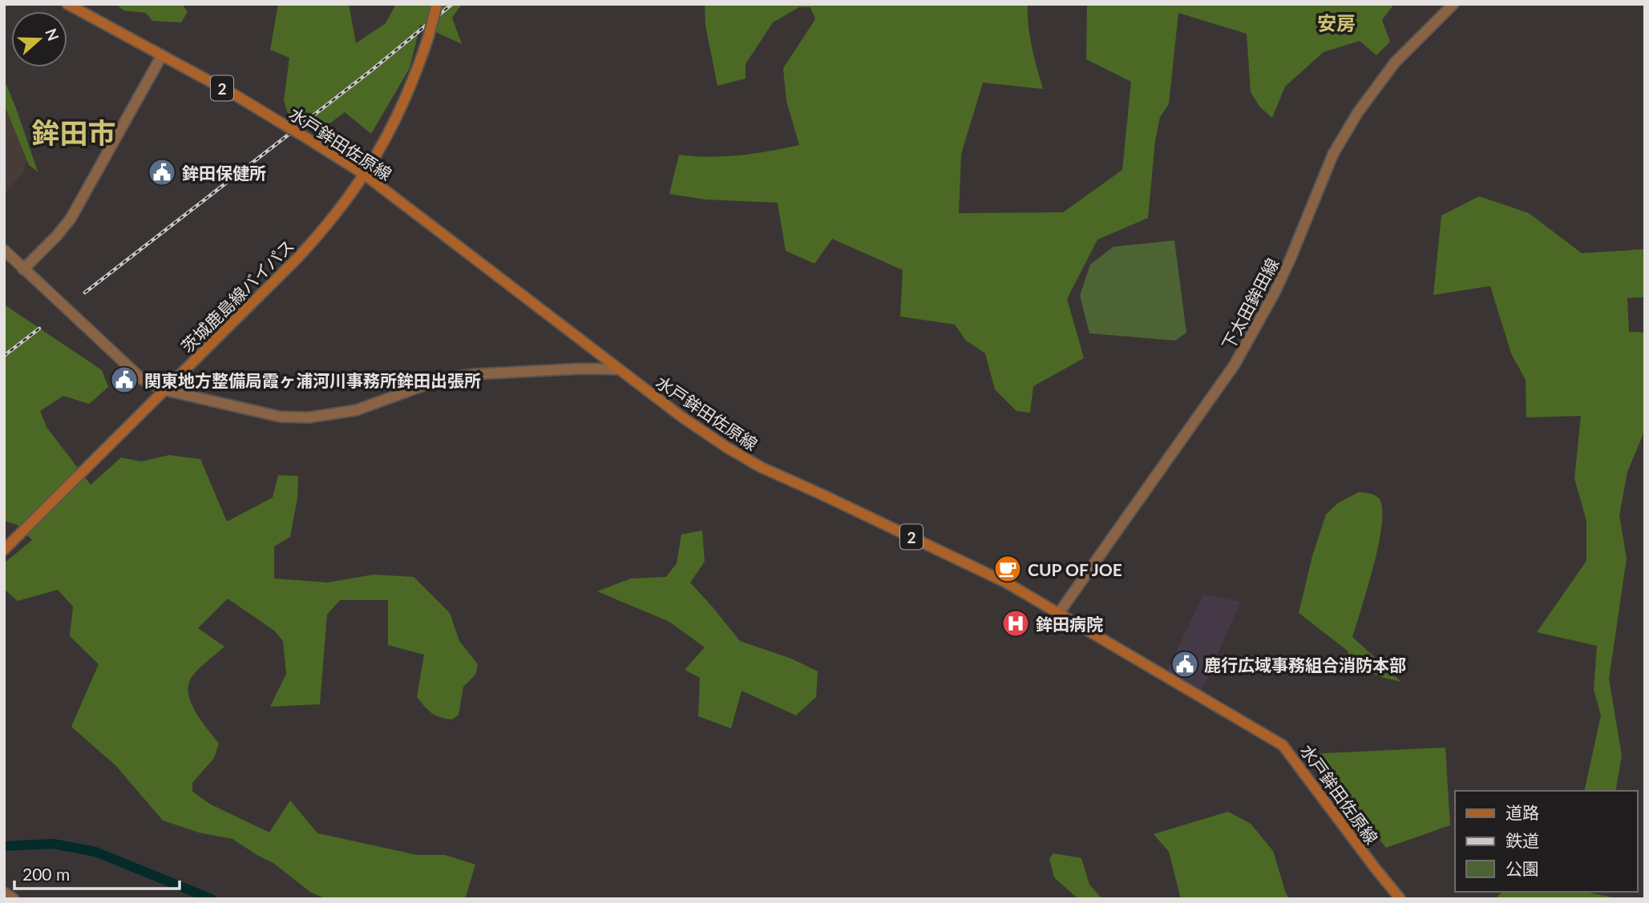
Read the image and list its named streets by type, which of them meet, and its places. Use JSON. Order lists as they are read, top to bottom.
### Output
{
  "streets": {
    "main road": ["2", "水戸鉾田佐原線", "茨城鹿島線バイパス"],
    "street": ["下太田鉾田線"]
  },
  "crossings": [
    ["水戸鉾田佐原線", "茨城鹿島線バイパス"],
    ["水戸鉾田佐原線", "下太田鉾田線"]
  ],
  "districts": ["安房", "鉾田市"],
  "places": {
    "public building": ["鉾田保健所", "関東地方整備局霞ヶ浦河川事務所鉾田出張所", "鹿行広域事務組合消防本部"],
    "cafe": ["CUP OF JOE"],
    "hospital": ["鉾田病院"]
  },
  "legend": ["道路", "鉄道", "公園"],
  "scale_bar": "200 m",
  "north": "right"
}
